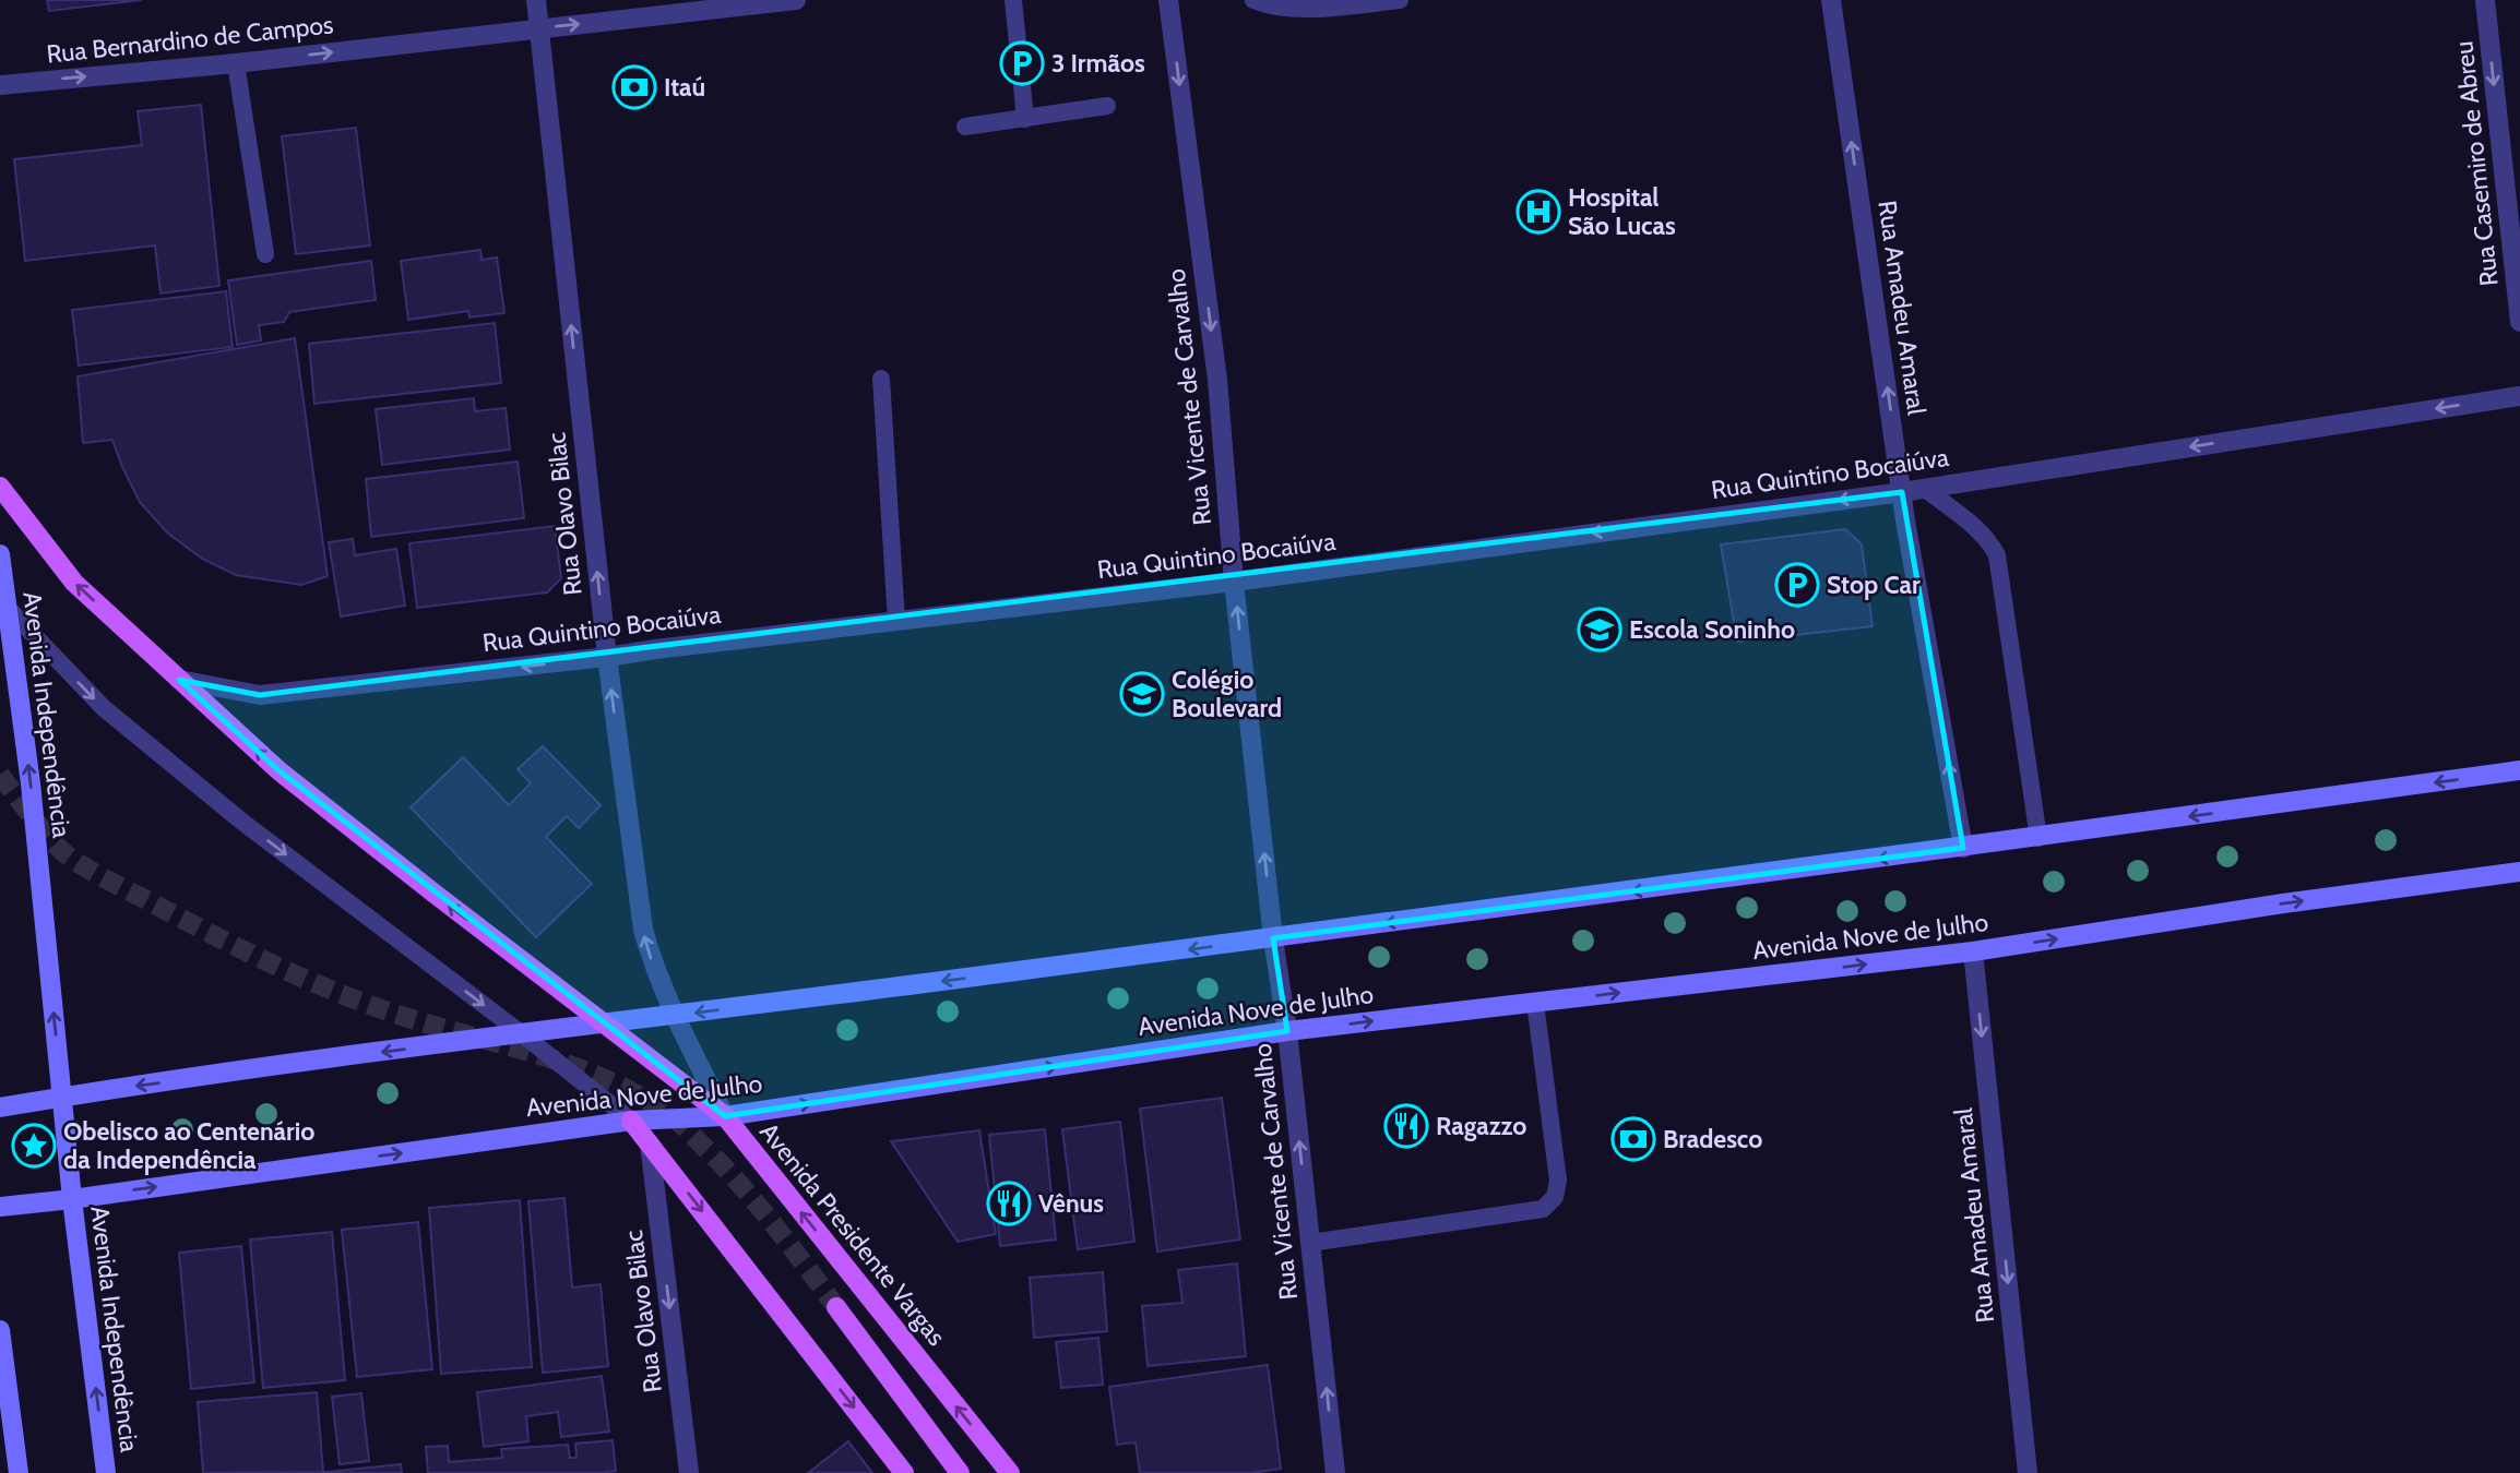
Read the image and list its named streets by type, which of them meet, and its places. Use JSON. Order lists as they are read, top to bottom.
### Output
{
  "streets": {
    "main road": ["Avenida Independência", "Avenida Nove de Julho", "Avenida Presidente Vargas"],
    "street": [
      "Rua Bernardino de Campos",
      "Rua Casemiro de Abreu",
      "Rua Amadeu Amaral",
      "Rua Vicente de Carvalho",
      "Rua Quintino Bocaiúva",
      "Rua Olavo Bilac"
    ]
  },
  "crossings": [
    ["Rua Bernardino de Campos", "Rua Olavo Bilac"],
    ["Rua Amadeu Amaral", "Rua Quintino Bocaiúva"],
    ["Rua Amadeu Amaral", "Avenida Nove de Julho"],
    ["Rua Vicente de Carvalho", "Rua Quintino Bocaiúva"],
    ["Rua Vicente de Carvalho", "Avenida Nove de Julho"],
    ["Rua Quintino Bocaiúva", "Rua Olavo Bilac"],
    ["Rua Olavo Bilac", "Avenida Presidente Vargas"],
    ["Avenida Independência", "Avenida Nove de Julho"],
    ["Avenida Nove de Julho", "Avenida Presidente Vargas"]
  ],
  "one_way": [
    "Rua Bernardino de Campos",
    "Rua Casemiro de Abreu",
    "Rua Quintino Bocaiúva",
    "Avenida Independência",
    "Avenida Presidente Vargas"
  ],
  "places": {
    "parking": ["3 Irmãos", "Stop Car"],
    "bank": ["Itaú", "Bradesco"],
    "hospital": ["Hospital São Lucas"],
    "school or university": ["Escola Soninho", "Colégio Boulevard"],
    "restaurant": ["Ragazzo", "Vênus"],
    "place": ["Obelisco ao Centenário da Independência"]
  }
}
